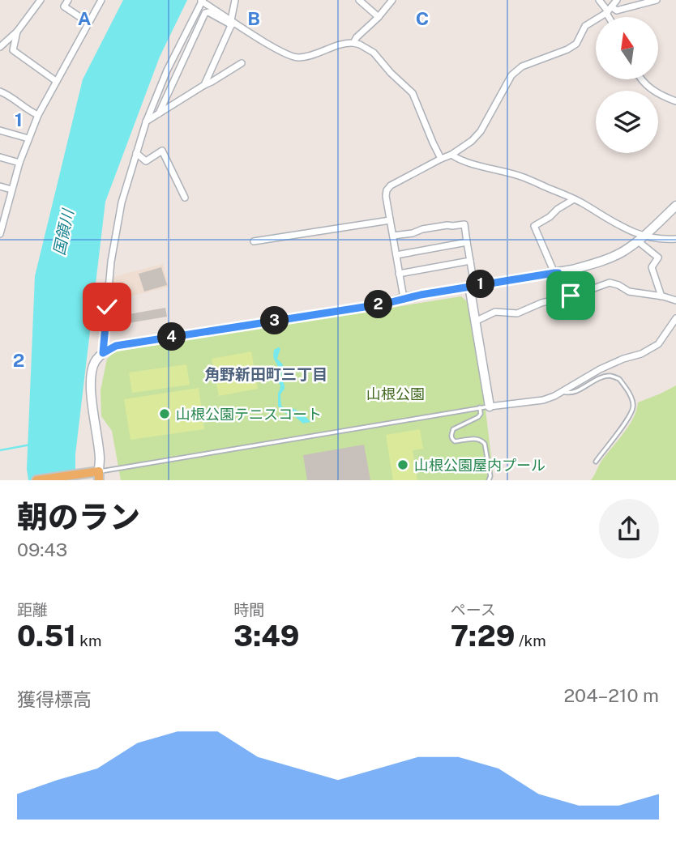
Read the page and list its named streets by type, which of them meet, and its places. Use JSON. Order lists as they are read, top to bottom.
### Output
{
  "districts": ["角野新田町三丁目"],
  "water": ["国領川"],
  "parks": ["山根公園"],
  "places": ["山根公園テニスコート", "山根公園屋内プール"],
  "north": "top",
  "page": {
    "pins": [
      "1",
      "2",
      "3",
      "4"
    ],
    "heading": ["朝のラン", "09:43"],
    "stats": [
      ["距離", "0.51 km"],
      ["時間", "3:49"],
      ["ペース", "7:29 /km"]
    ],
    "chart": ["獲得標高", "204–210 m"]
  },
  "grid": {
    "columns": ["A", "B", "C"],
    "rows": ["1", "2"]
  }
}
